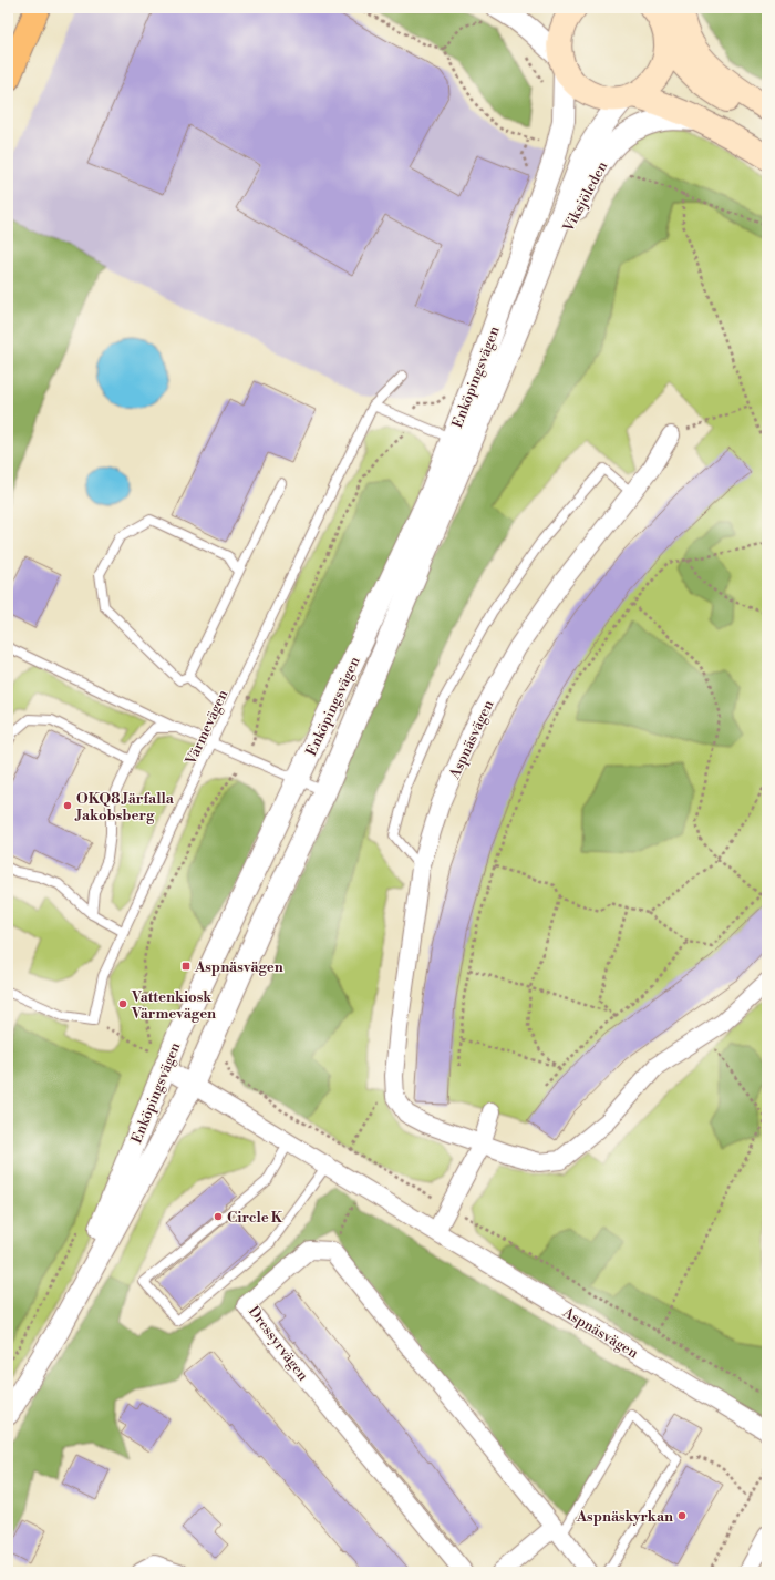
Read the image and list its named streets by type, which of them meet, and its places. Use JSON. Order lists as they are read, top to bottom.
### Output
{
  "streets": {
    "main road": ["Viksjöleden"],
    "street": ["Enköpingsvägen", "Aspnäsvägen", "Dressyrvägen"],
    "lane": ["Värmevägen"]
  },
  "crossings": [
    ["Viksjöleden", "Enköpingsvägen"],
    ["Enköpingsvägen", "Aspnäsvägen"]
  ],
  "places": {
    "other": [
      "OKQ8 Järfalla Jakobsberg",
      "Vattenkiosk Värmevägen",
      "Circle K",
      "Aspnäskyrkan"
    ],
    "transit": ["Aspnäsvägen"]
  }
}
